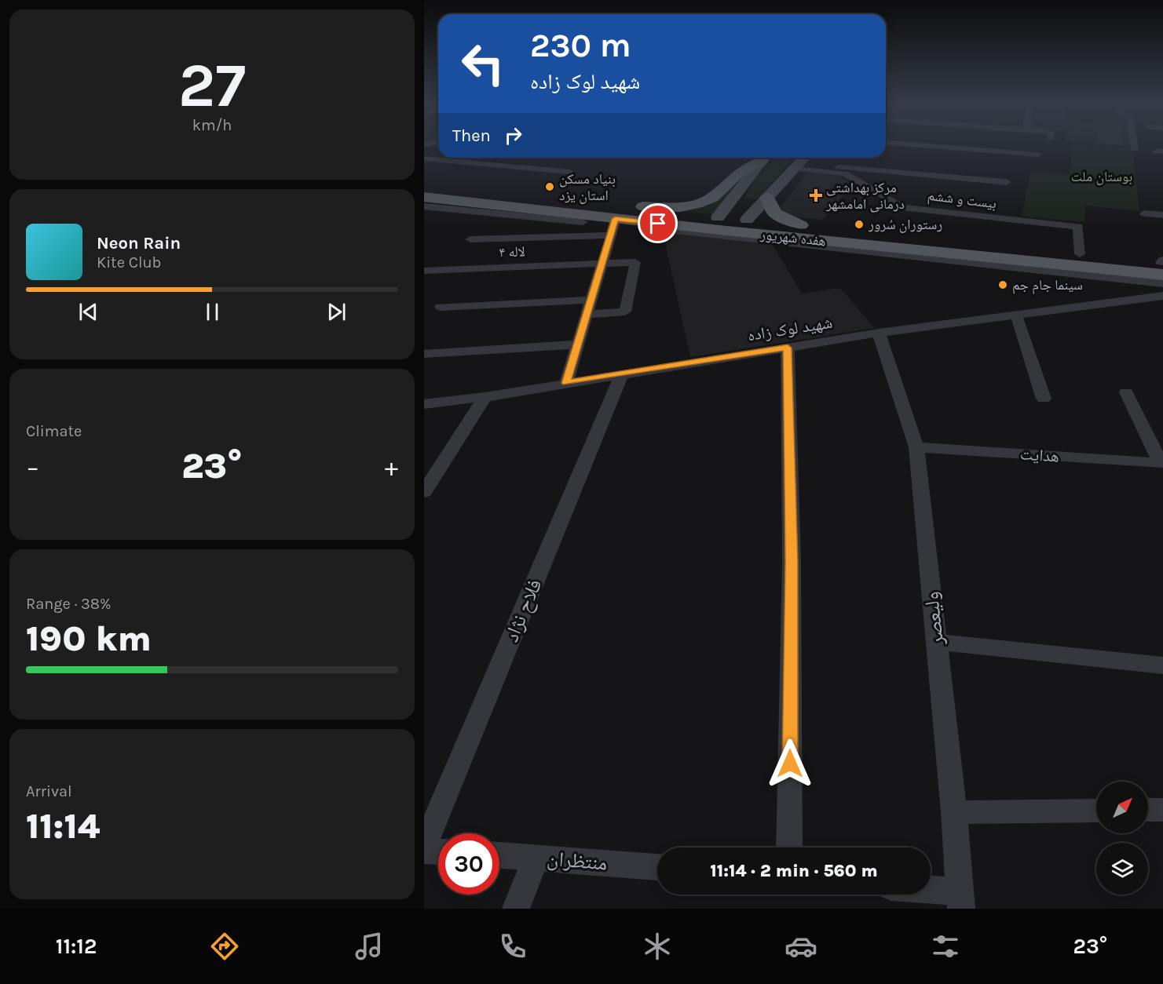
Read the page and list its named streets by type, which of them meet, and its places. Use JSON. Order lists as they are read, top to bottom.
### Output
{
  "streets": {
    "main road": ["هفده شهریور"],
    "street": [
      "بیست و ششم",
      "لاله ۴",
      "شهید لوک زاده",
      "هدایت",
      "فلاح نژاد",
      "ولیعصر",
      "منتظران"
    ]
  },
  "crossings": [
    ["بیست و ششم", "هفده شهریور"],
    ["شهید لوک زاده", "فلاح نژاد"],
    ["شهید لوک زاده", "ولیعصر"],
    ["هدایت", "ولیعصر"]
  ],
  "parks": ["بوستان ملت"],
  "places": {
    "other": ["بنیاد مسکن استان یزد", "رستوران سُرور", "سینما جام جم"],
    "health": ["مرکز بهداشتی درمانی امامشهر"]
  },
  "north": "top right",
  "page": {
    "tile": [
      ["27", "km/h"],
      "Climate",
      ["Range · 38%", "190 km"],
      ["Arrival", "11:14"]
    ],
    "turn": ["230 m", "شهید لوک زاده"],
    "then": "Then",
    "song": ["Neon Rain", "Kite Club"],
    "heat": ["−", "23°", "+"],
    "limit": "30",
    "trip": "11:14 · 2 min · 560 m",
    "tabs": ["11:12", "23°"]
  }
}
